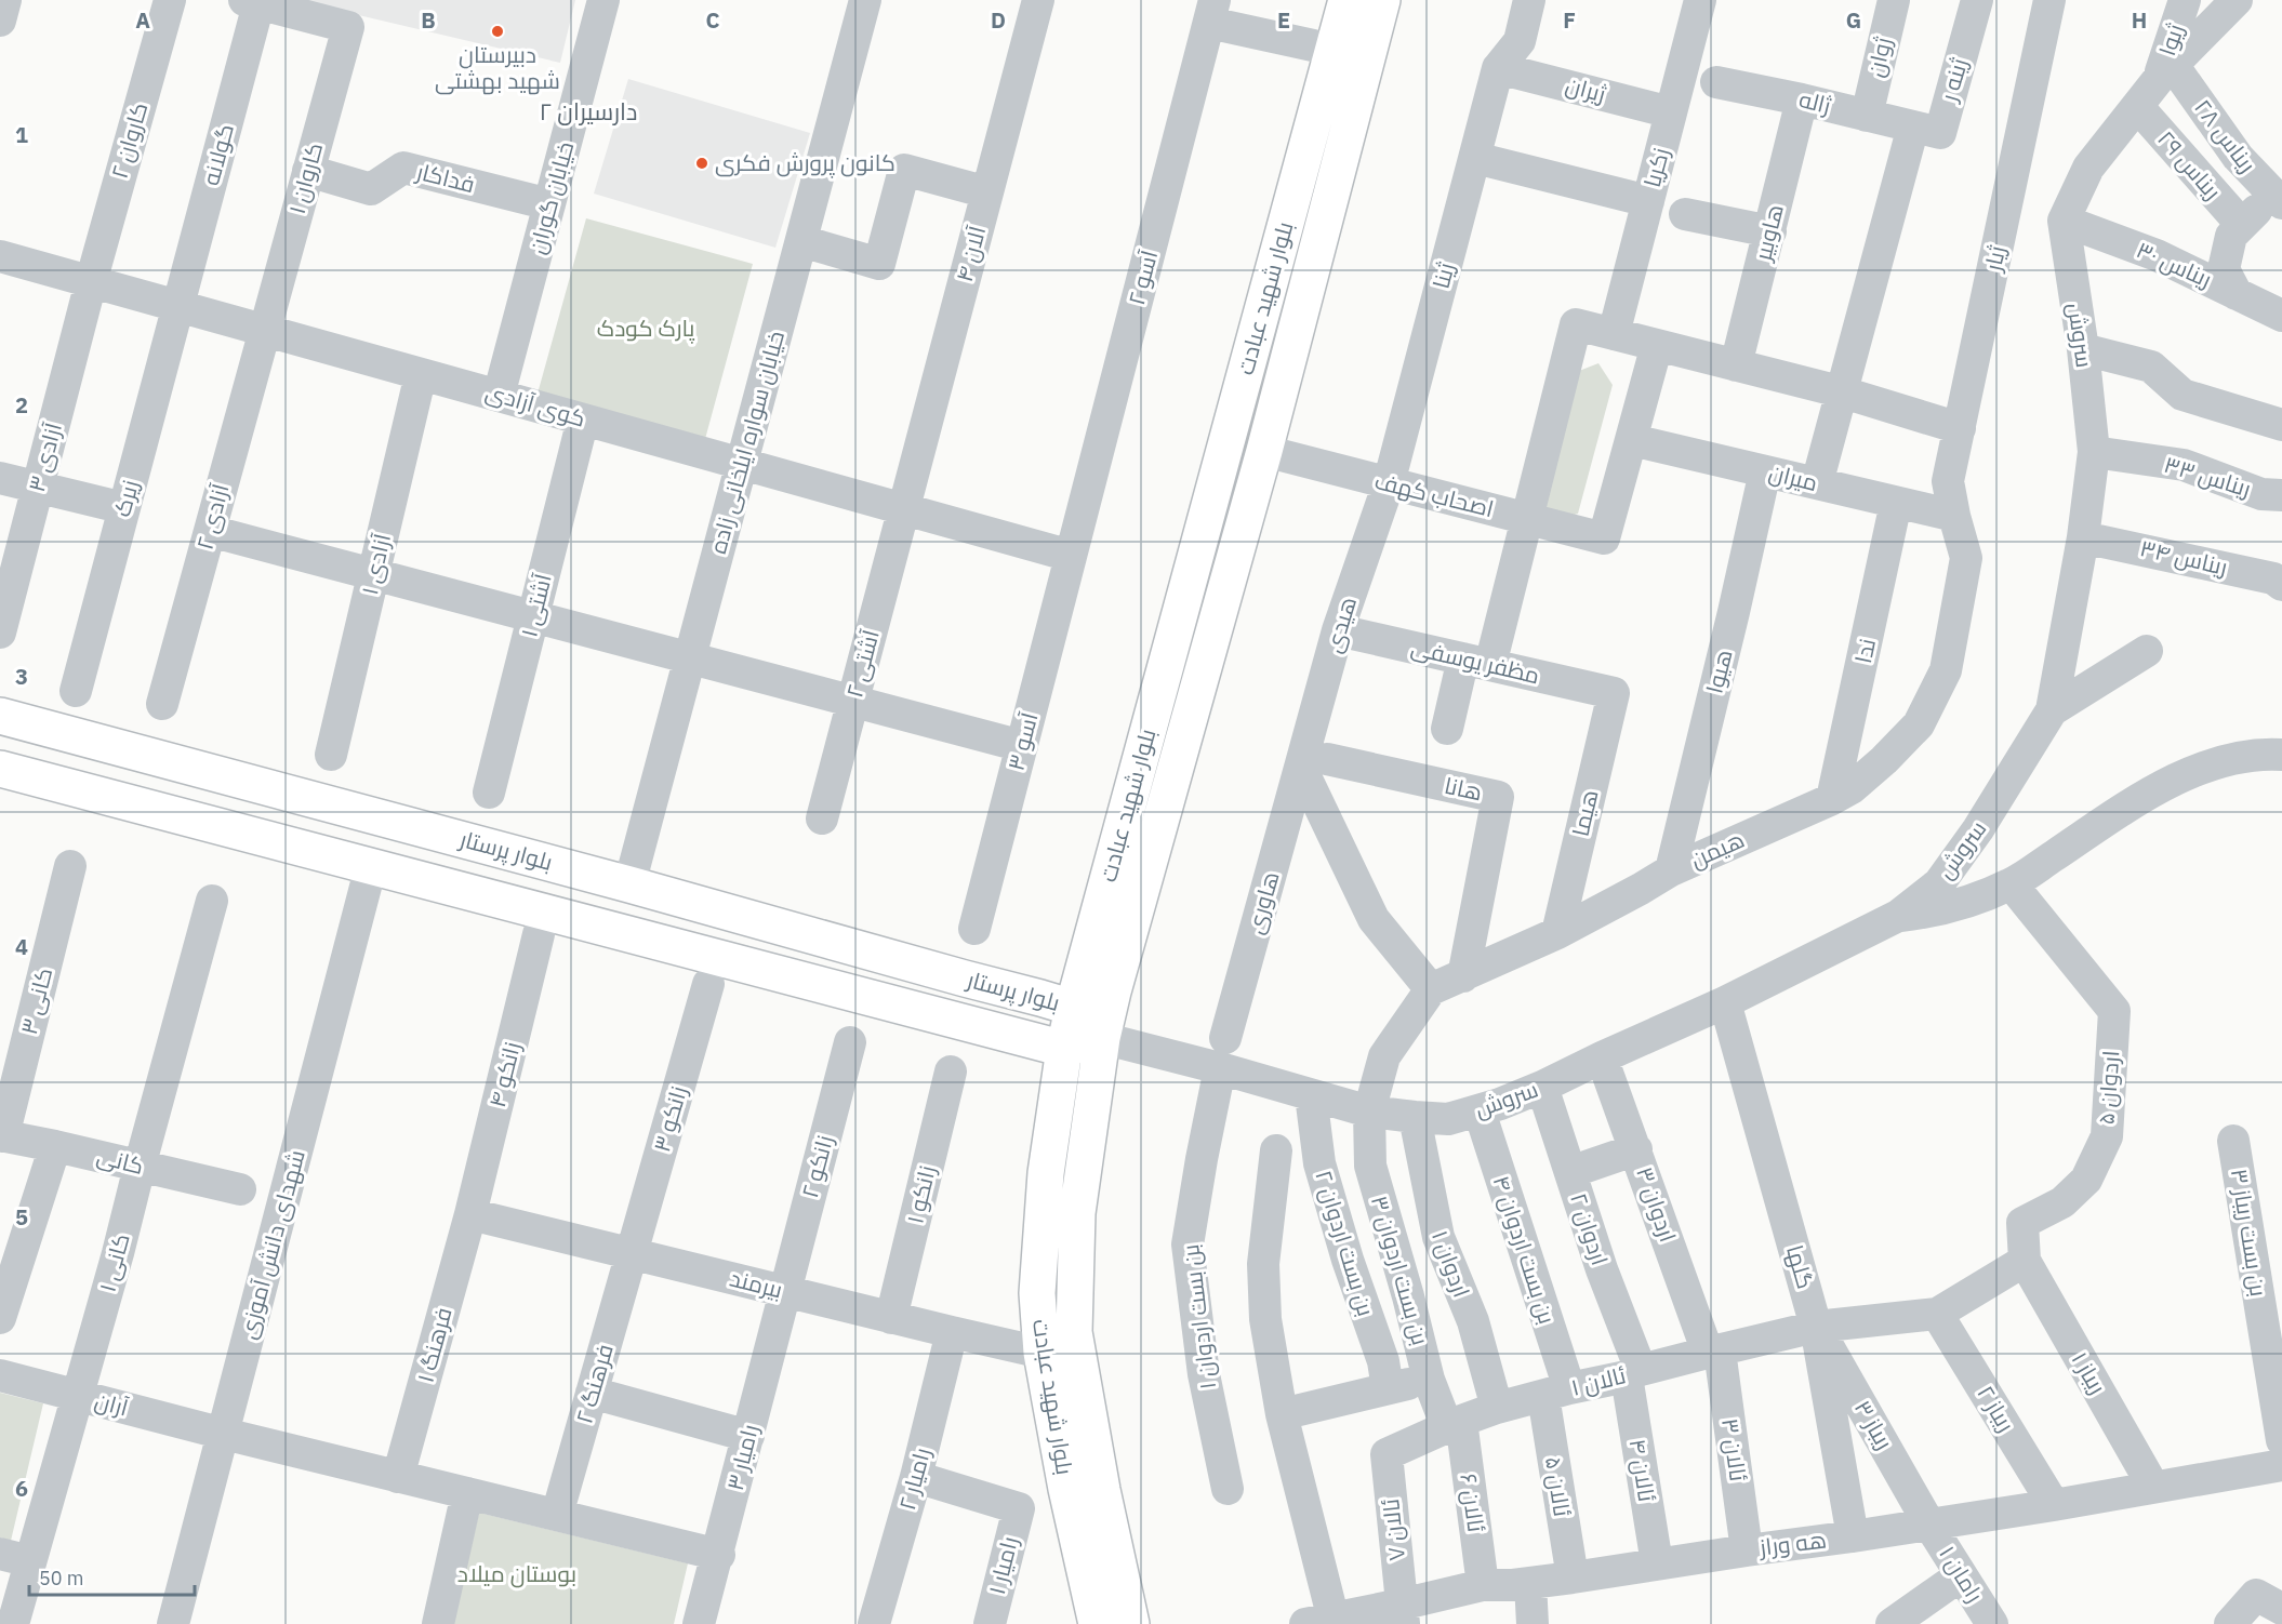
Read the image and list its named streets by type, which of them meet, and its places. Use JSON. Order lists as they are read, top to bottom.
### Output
{
  "streets": {
    "main road": ["بلوار شهید عبادت", "بلوار پرستار"],
    "street": [
      "ژیوا",
      "ژوان",
      "ژینه ر",
      "ژیران",
      "ژاله",
      "ریناس ۲۸",
      "کاروان ۲",
      "گولانه",
      "ریناس ۲۹",
      "زکریا",
      "کاروان ۱",
      "فداکار",
      "خیابان گوران",
      "هاوبیر",
      "آلان ۴",
      "ژیار",
      "ریناس ۳۰",
      "ژینا",
      "آسو ۲",
      "سروش",
      "کوی آزادی",
      "خیابان سواره ایلخانی زاده",
      "آزادی ۳",
      "ریناس ۳۳",
      "میران",
      "اصحاب کهف",
      "زیرک",
      "آزادی ۲",
      "ریناس ۳۴",
      "آزادی ۱",
      "آشتی ۱",
      "هیدی",
      "ندا",
      "مظفر یوسفی",
      "آشتی ۲",
      "هیوا",
      "آسو ۳",
      "هانا",
      "هیما",
      "هیمن",
      "هاوری",
      "کانی ۳",
      "زانکو ۴",
      "اردوان ۵",
      "زانکو ۳",
      "کانی",
      "زانکو ۲",
      "زانکو ۱",
      "اردوان ۳",
      "اردوان ۲",
      "بن بست ریباز ۳",
      "بن بست اردوان ۲",
      "شهدای دانش آموزی",
      "بن بست اردوان ۴",
      "کانی ۱",
      "اردوان ۱",
      "گلها",
      "بن بست اردوان ۳",
      "بیرمند",
      "بن بست اردوان ۱",
      "فرهنگ ۱",
      "ریباز ۱",
      "ئالان ۱",
      "فرهنگ ۲",
      "آران",
      "ریباز ۲",
      "ریباز ۳",
      "ئالان ۳",
      "رامیار ۳",
      "ئالان ۴",
      "رامیار ۲",
      "ئالان ۵",
      "ئالان ۶",
      "ئالان ۷",
      "هه وراز",
      "رامیار ۱",
      "رامان ۱"
    ]
  },
  "crossings": [
    ["ژیوا", "ریناس ۲۸"],
    ["ژوان", "ژاله"],
    ["ژینه ر", "ژاله"],
    ["ژیران", "زکریا"],
    ["ژیران", "ژینا"],
    ["ژاله", "هاوبیر"],
    ["کاروان ۲", "کوی آزادی"],
    ["کاروان ۲", "آزادی ۳"],
    ["گولانه", "کاروان ۱"],
    ["گولانه", "کوی آزادی"],
    ["گولانه", "زیرک"],
    ["کاروان ۱", "فداکار"],
    ["کاروان ۱", "کوی آزادی"],
    ["کاروان ۱", "آزادی ۲"],
    ["فداکار", "خیابان گوران"],
    ["خیابان گوران", "کوی آزادی"],
    ["آلان ۴", "کوی آزادی"],
    ["آلان ۴", "آشتی ۲"],
    ["ژیار", "میران"],
    ["ژیار", "هیمن"],
    ["ریناس ۳۰", "سروش"],
    ["ژینا", "اصحاب کهف"],
    ["ژینا", "هیدی"],
    ["آسو ۲", "کوی آزادی"],
    ["آسو ۲", "آسو ۳"],
    ["بلوار شهید عبادت", "سروش"],
    ["بلوار شهید عبادت", "اصحاب کهف"],
    ["بلوار شهید عبادت", "بلوار پرستار"],
    ["بلوار شهید عبادت", "بیرمند"],
    ["سروش", "ریناس ۳۳"],
    ["سروش", "ریناس ۳۴"],
    ["سروش", "بلوار پرستار"],
    ["سروش", "هاوری"],
    ["سروش", "اردوان ۳"],
    ["سروش", "اردوان ۲"],
    ["سروش", "بن بست اردوان ۲"],
    ["سروش", "بن بست اردوان ۴"],
    ["سروش", "اردوان ۱"],
    ["سروش", "گلها"],
    ["سروش", "بن بست اردوان ۳"],
    ["سروش", "بن بست اردوان ۱"],
    ["کوی آزادی", "خیابان سواره ایلخانی زاده"],
    ["کوی آزادی", "آزادی ۳"],
    ["کوی آزادی", "زیرک"],
    ["کوی آزادی", "آزادی ۲"],
    ["کوی آزادی", "آزادی ۱"],
    ["کوی آزادی", "آشتی ۱"],
    ["کوی آزادی", "آشتی ۲"],
    ["کوی آزادی", "آسو ۳"],
    ["خیابان سواره ایلخانی زاده", "بلوار پرستار"],
    ["میران", "اصحاب کهف"],
    ["میران", "ندا"],
    ["میران", "هیوا"],
    ["میران", "هیمن"],
    ["اصحاب کهف", "هیدی"],
    ["هیدی", "مظفر یوسفی"],
    ["هیدی", "هانا"],
    ["هیدی", "هاوری"],
    ["ندا", "هیمن"],
    ["مظفر یوسفی", "هیما"],
    ["هیوا", "هیمن"],
    ["هانا", "هیمن"],
    ["هانا", "هاوری"],
    ["هیما", "هیمن"],
    ["بلوار پرستار", "شهدای دانش آموزی"],
    ["هاوری", "بن بست اردوان ۱"],
    ["کانی ۳", "کانی"],
    ["زانکو ۴", "بیرمند"],
    ["زانکو ۴", "فرهنگ ۱"],
    ["اردوان ۵", "ریباز ۱"],
    ["زانکو ۳", "بیرمند"],
    ["زانکو ۳", "فرهنگ ۲"],
    ["کانی", "کانی ۱"],
    ["زانکو ۲", "بیرمند"],
    ["زانکو ۲", "رامیار ۳"],
    ["زانکو ۱", "بیرمند"],
    ["اردوان ۳", "ئالان ۱"],
    ["اردوان ۳", "ئالان ۳"],
    ["اردوان ۲", "ئالان ۱"],
    ["اردوان ۲", "ئالان ۴"],
    ["شهدای دانش آموزی", "آران"],
    ["بن بست اردوان ۴", "ئالان ۱"],
    ["بن بست اردوان ۴", "ئالان ۵"],
    ["کانی ۱", "آران"],
    ["اردوان ۱", "ئالان ۱"],
    ["گلها", "ئالان ۱"],
    ["گلها", "ریباز ۳"],
    ["گلها", "هه وراز"],
    ["بن بست اردوان ۳", "ئالان ۱"],
    ["بن بست اردوان ۳", "ئالان ۶"],
    ["بیرمند", "فرهنگ ۱"],
    ["بیرمند", "فرهنگ ۲"],
    ["بیرمند", "رامیار ۳"],
    ["بیرمند", "رامیار ۲"],
    ["فرهنگ ۱", "آران"],
    ["ریباز ۱", "هه وراز"],
    ["ئالان ۱", "ریباز ۳"],
    ["ئالان ۱", "ئالان ۳"],
    ["ئالان ۱", "ئالان ۴"],
    ["ئالان ۱", "ئالان ۵"],
    ["ئالان ۱", "ئالان ۶"],
    ["ئالان ۱", "ئالان ۷"],
    ["فرهنگ ۲", "آران"],
    ["آران", "رامیار ۳"],
    ["ریباز ۲", "هه وراز"],
    ["ریباز ۳", "هه وراز"],
    ["ریباز ۳", "رامان ۱"],
    ["ئالان ۳", "هه وراز"],
    ["ئالان ۴", "هه وراز"],
    ["رامیار ۲", "رامیار ۱"],
    ["ئالان ۵", "هه وراز"],
    ["ئالان ۶", "هه وراز"],
    ["ئالان ۷", "هه وراز"],
    ["هه وراز", "رامان ۱"]
  ],
  "districts": ["دارسیران ۲"],
  "parks": ["پارک کودک", "بوستان میلاد"],
  "places": ["دبیرستان شهید بهشتی", "کانون پرورش فکری"],
  "scale_bar": "50 m",
  "grid": {
    "columns": [
      "A",
      "B",
      "C",
      "D",
      "E",
      "F",
      "G",
      "H"
    ],
    "rows": [
      "1",
      "2",
      "3",
      "4",
      "5",
      "6"
    ]
  }
}
